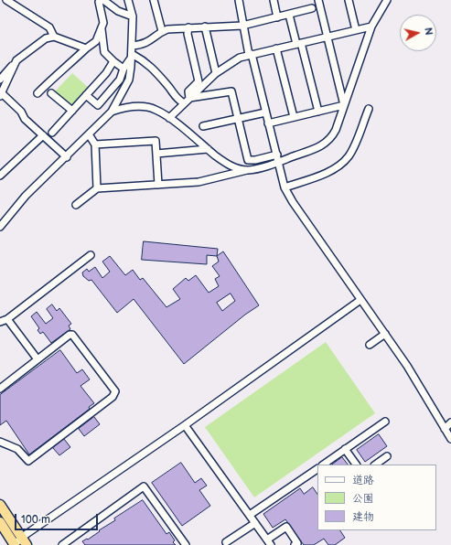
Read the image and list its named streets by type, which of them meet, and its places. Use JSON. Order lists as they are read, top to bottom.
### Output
{
  "legend": ["道路", "公園", "建物"],
  "scale_bar": "100 m",
  "north": "right"
}
